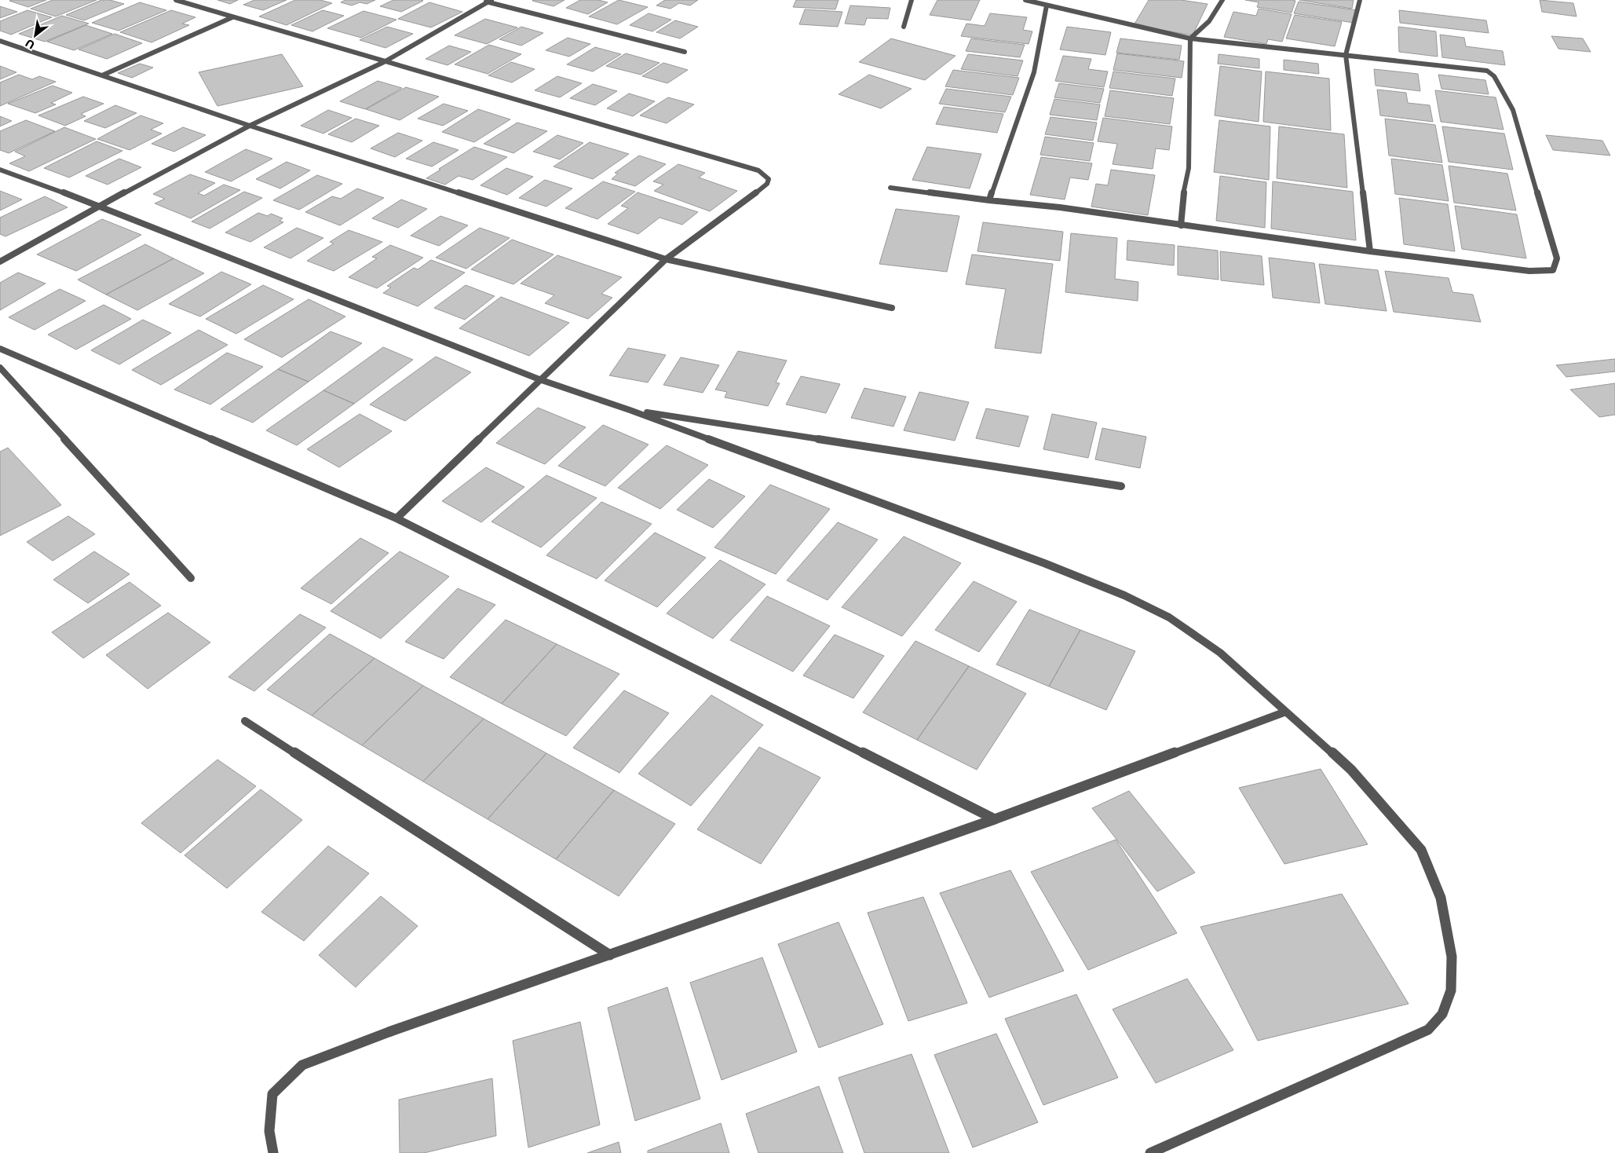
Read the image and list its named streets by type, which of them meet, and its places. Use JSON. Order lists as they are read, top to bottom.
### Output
{
  "north": "bottom left"
}
